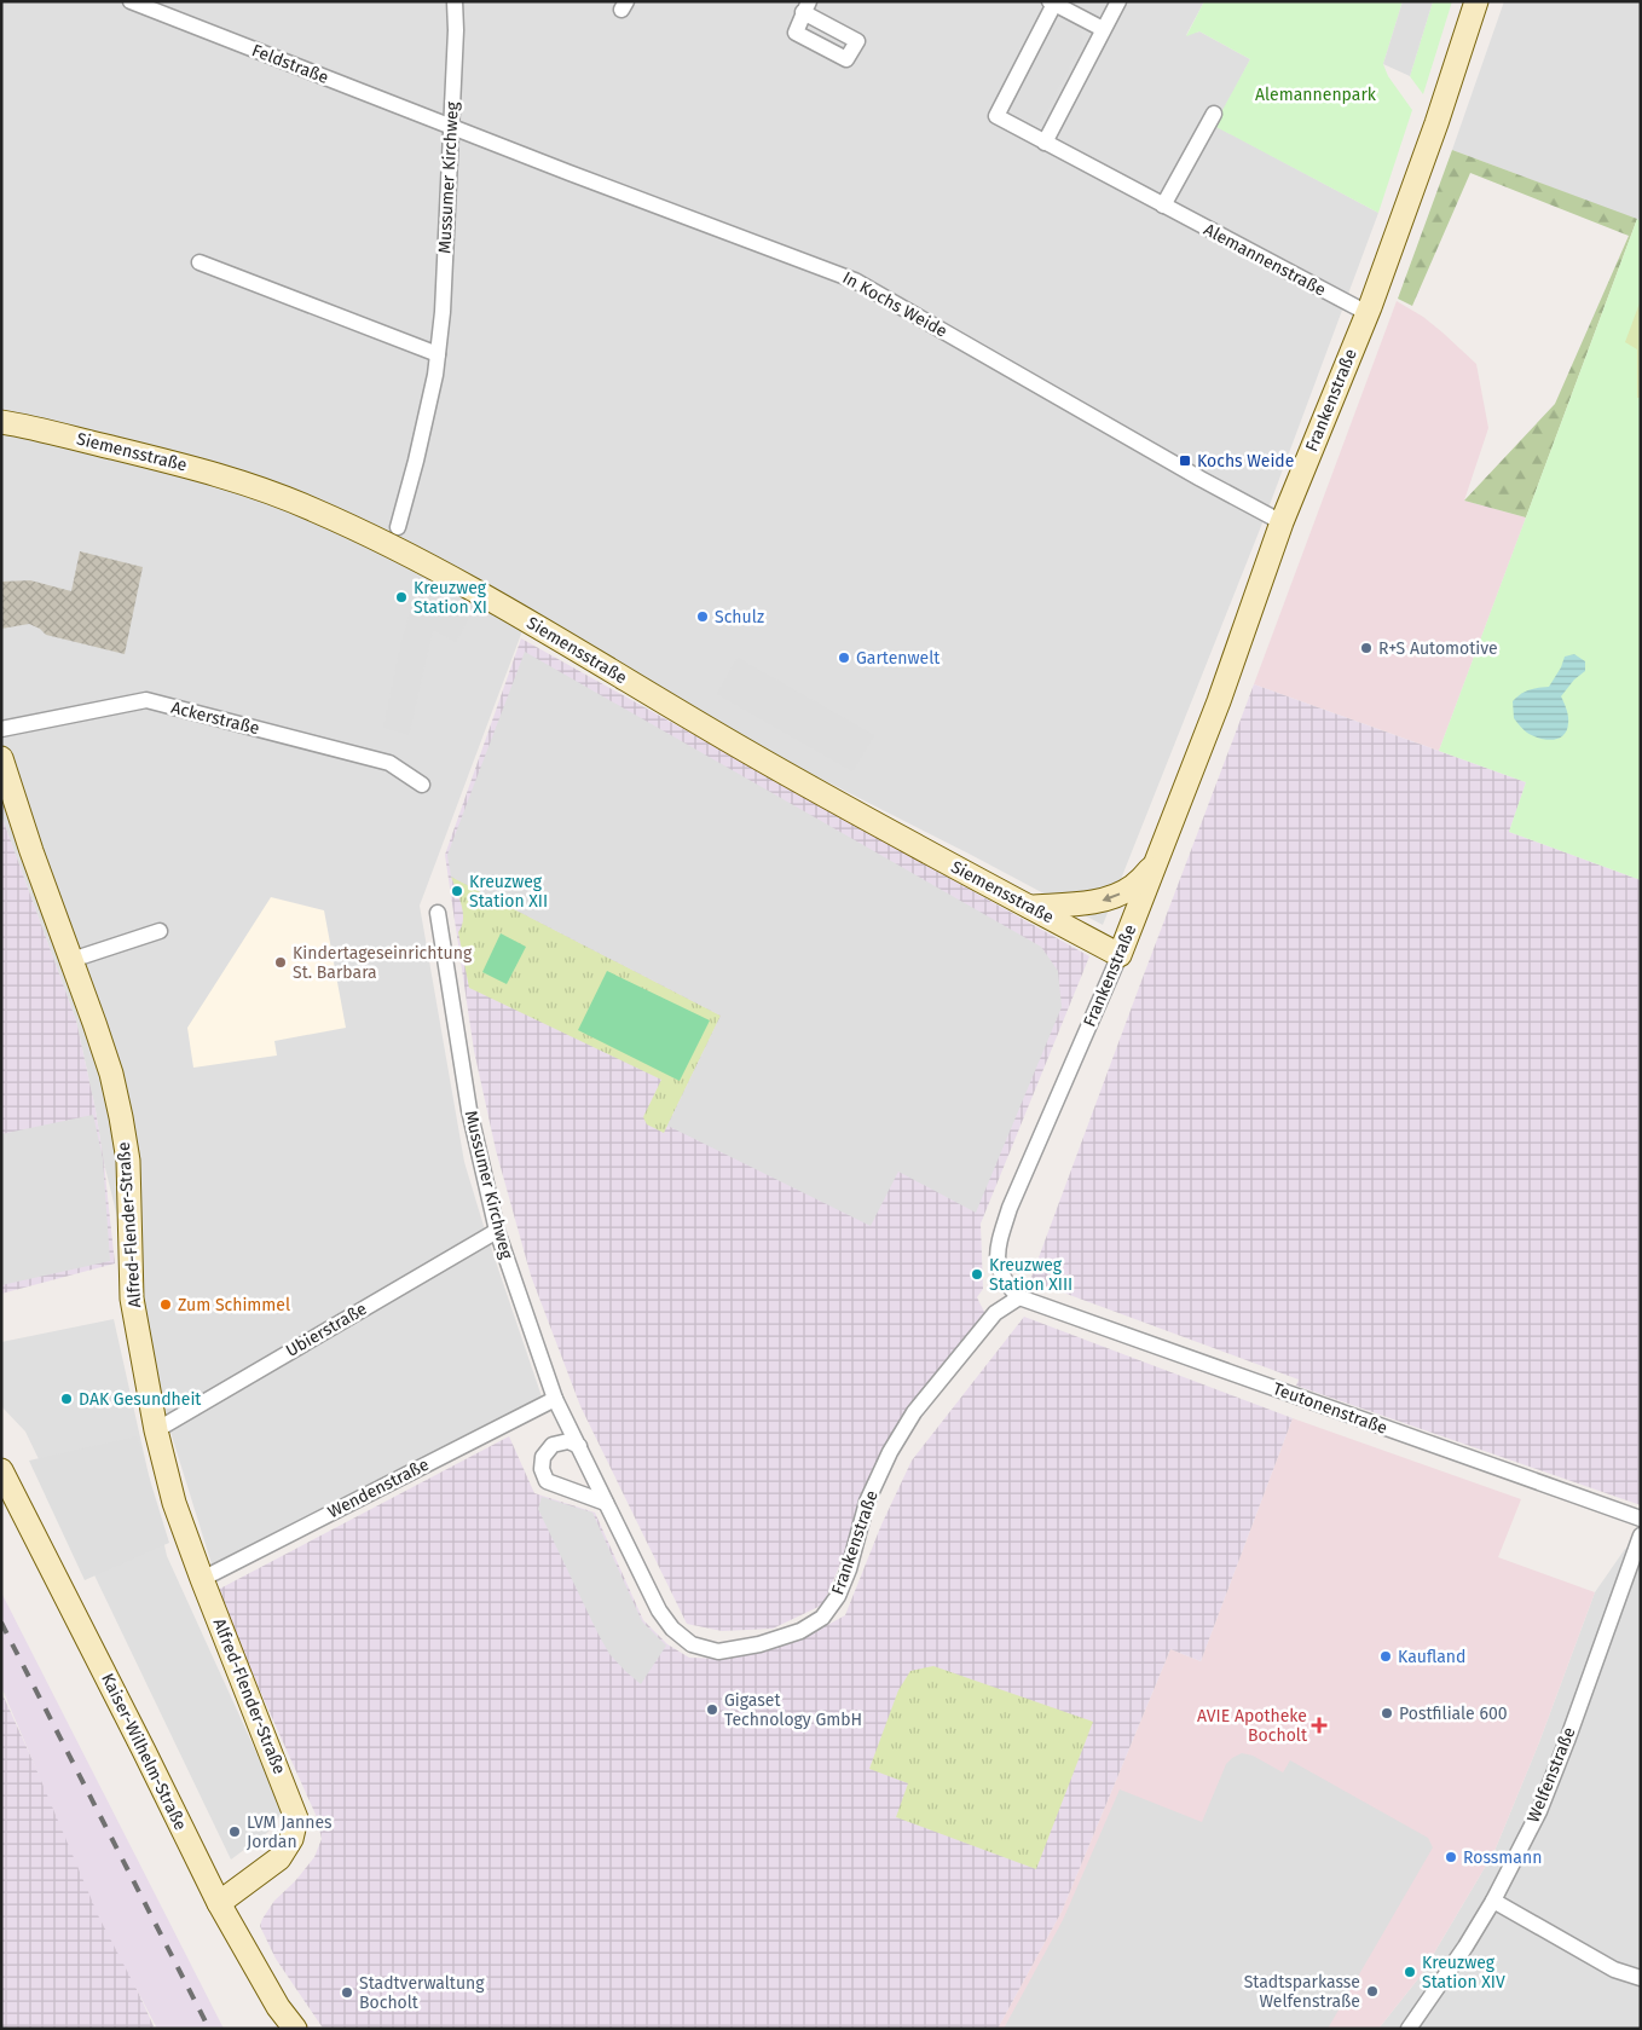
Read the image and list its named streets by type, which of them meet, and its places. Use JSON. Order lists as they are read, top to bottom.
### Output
{
  "streets": {
    "street": [
      "Feldstraße",
      "Mussumer Kirchweg",
      "Alemannenstraße",
      "In Kochs Weide",
      "Frankenstraße",
      "Siemensstraße",
      "Ackerstraße",
      "Alfred-Flender-Straße",
      "Ubierstraße",
      "Teutonenstraße",
      "Wendenstraße",
      "Kaiser-Wilhelm-Straße",
      "Welfenstraße"
    ]
  },
  "crossings": [
    ["Feldstraße", "Mussumer Kirchweg"],
    ["Feldstraße", "In Kochs Weide"],
    ["Mussumer Kirchweg", "In Kochs Weide"],
    ["Mussumer Kirchweg", "Frankenstraße"],
    ["Mussumer Kirchweg", "Ubierstraße"],
    ["Mussumer Kirchweg", "Wendenstraße"],
    ["Alemannenstraße", "Frankenstraße"],
    ["In Kochs Weide", "Frankenstraße"],
    ["Frankenstraße", "Siemensstraße"],
    ["Frankenstraße", "Teutonenstraße"],
    ["Alfred-Flender-Straße", "Ubierstraße"],
    ["Alfred-Flender-Straße", "Wendenstraße"],
    ["Alfred-Flender-Straße", "Kaiser-Wilhelm-Straße"]
  ],
  "parks": ["Alemannenpark"],
  "places": {
    "transit": ["Kochs Weide"],
    "other": [
      "Kreuzweg Station XI",
      "Schulz",
      "R+S Automotive",
      "Gartenwelt",
      "Kreuzweg Station XII",
      "Kindertageseinrichtung St. Barbara",
      "Kreuzweg Station XIII",
      "Zum Schimmel",
      "DAK Gesundheit",
      "Kaufland",
      "Gigaset Technology GmbH",
      "Postfiliale 600",
      "LVM Jannes Jordan",
      "Rossmann",
      "Kreuzweg Station XIV",
      "Stadtsparkasse Welfenstraße",
      "Stadtverwaltung Bocholt"
    ],
    "health": ["AVIE Apotheke Bocholt"]
  }
}
